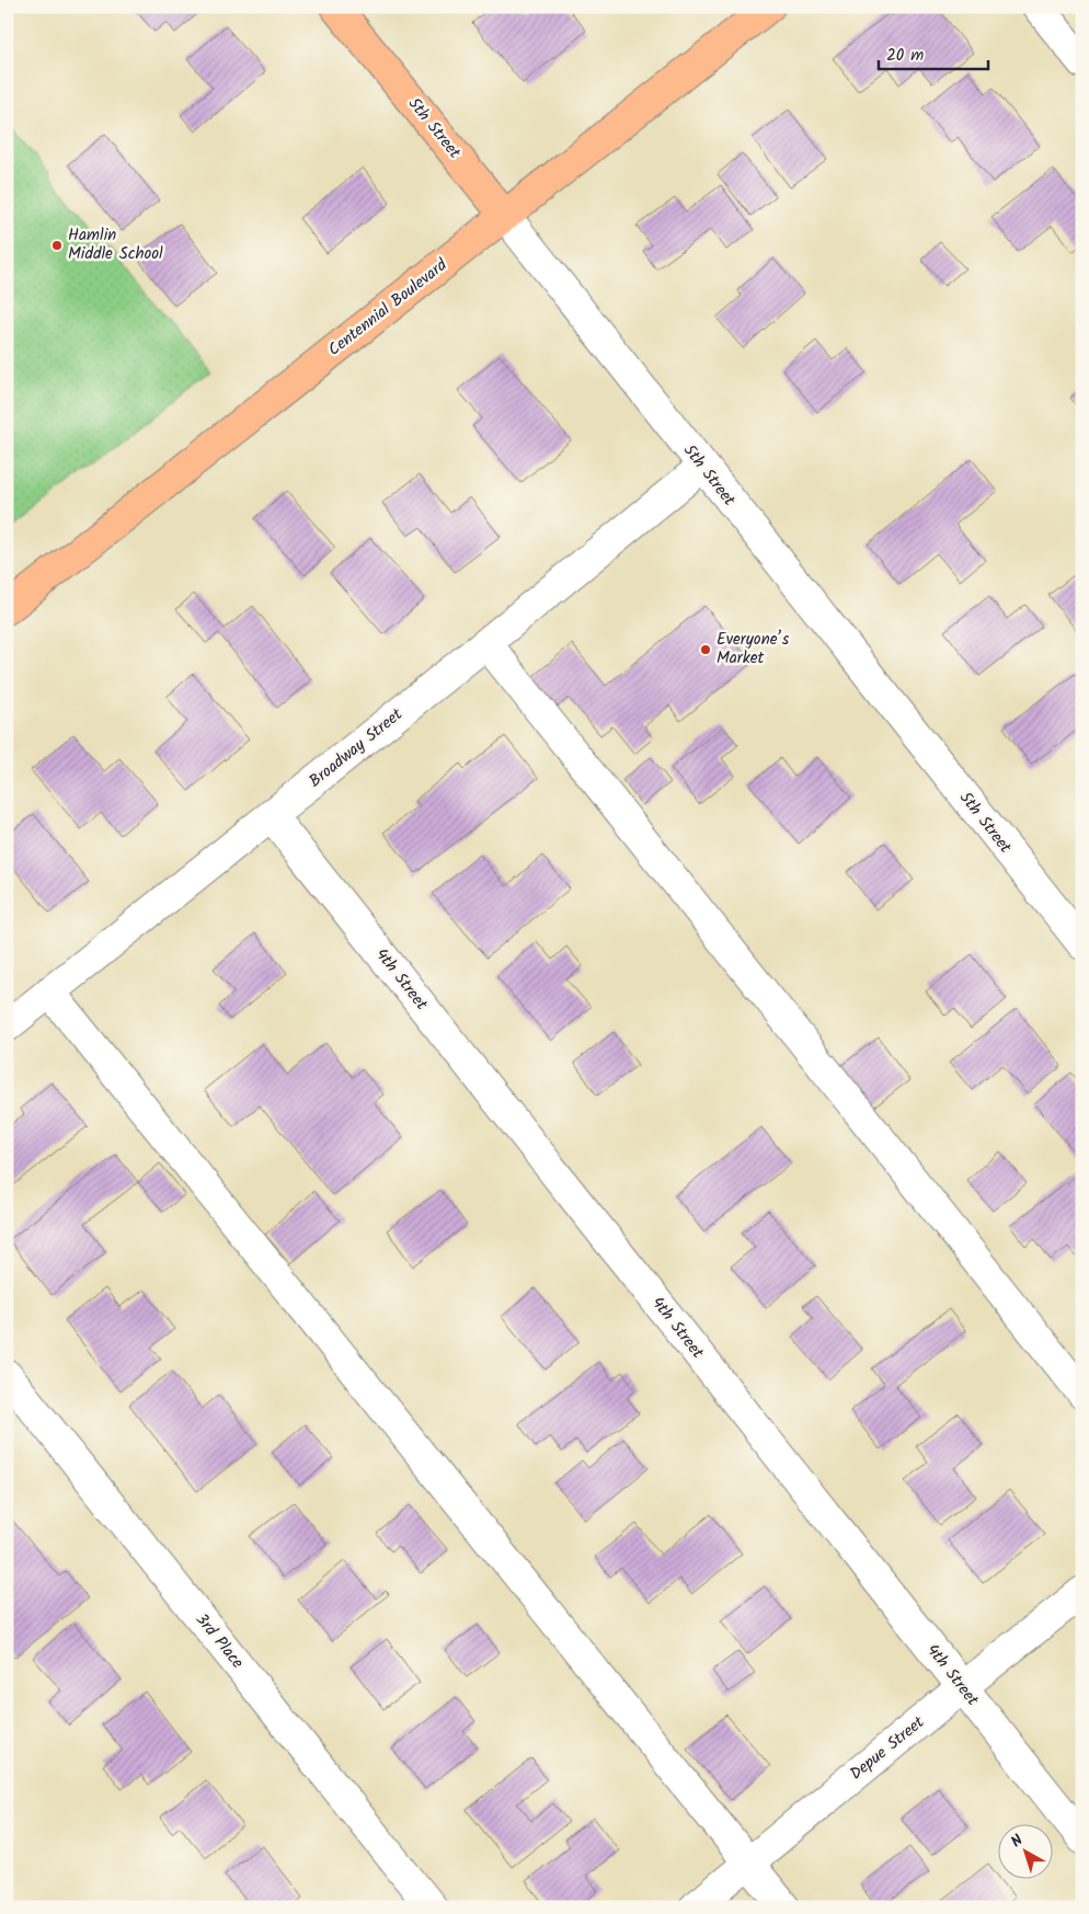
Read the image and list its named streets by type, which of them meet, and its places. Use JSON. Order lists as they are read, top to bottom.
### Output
{
  "streets": {
    "main road": ["5th Street", "Centennial Boulevard"],
    "street": [
      "Broadway Street",
      "4th Street",
      "3rd Place",
      "Depue Street"
    ]
  },
  "crossings": [
    ["5th Street", "Centennial Boulevard"],
    ["5th Street", "Broadway Street"],
    ["Broadway Street", "4th Street"],
    ["4th Street", "Depue Street"]
  ],
  "places": ["Hamlin Middle School", "Everyone’s Market"],
  "scale_bar": "20 m",
  "north": "top left"
}
